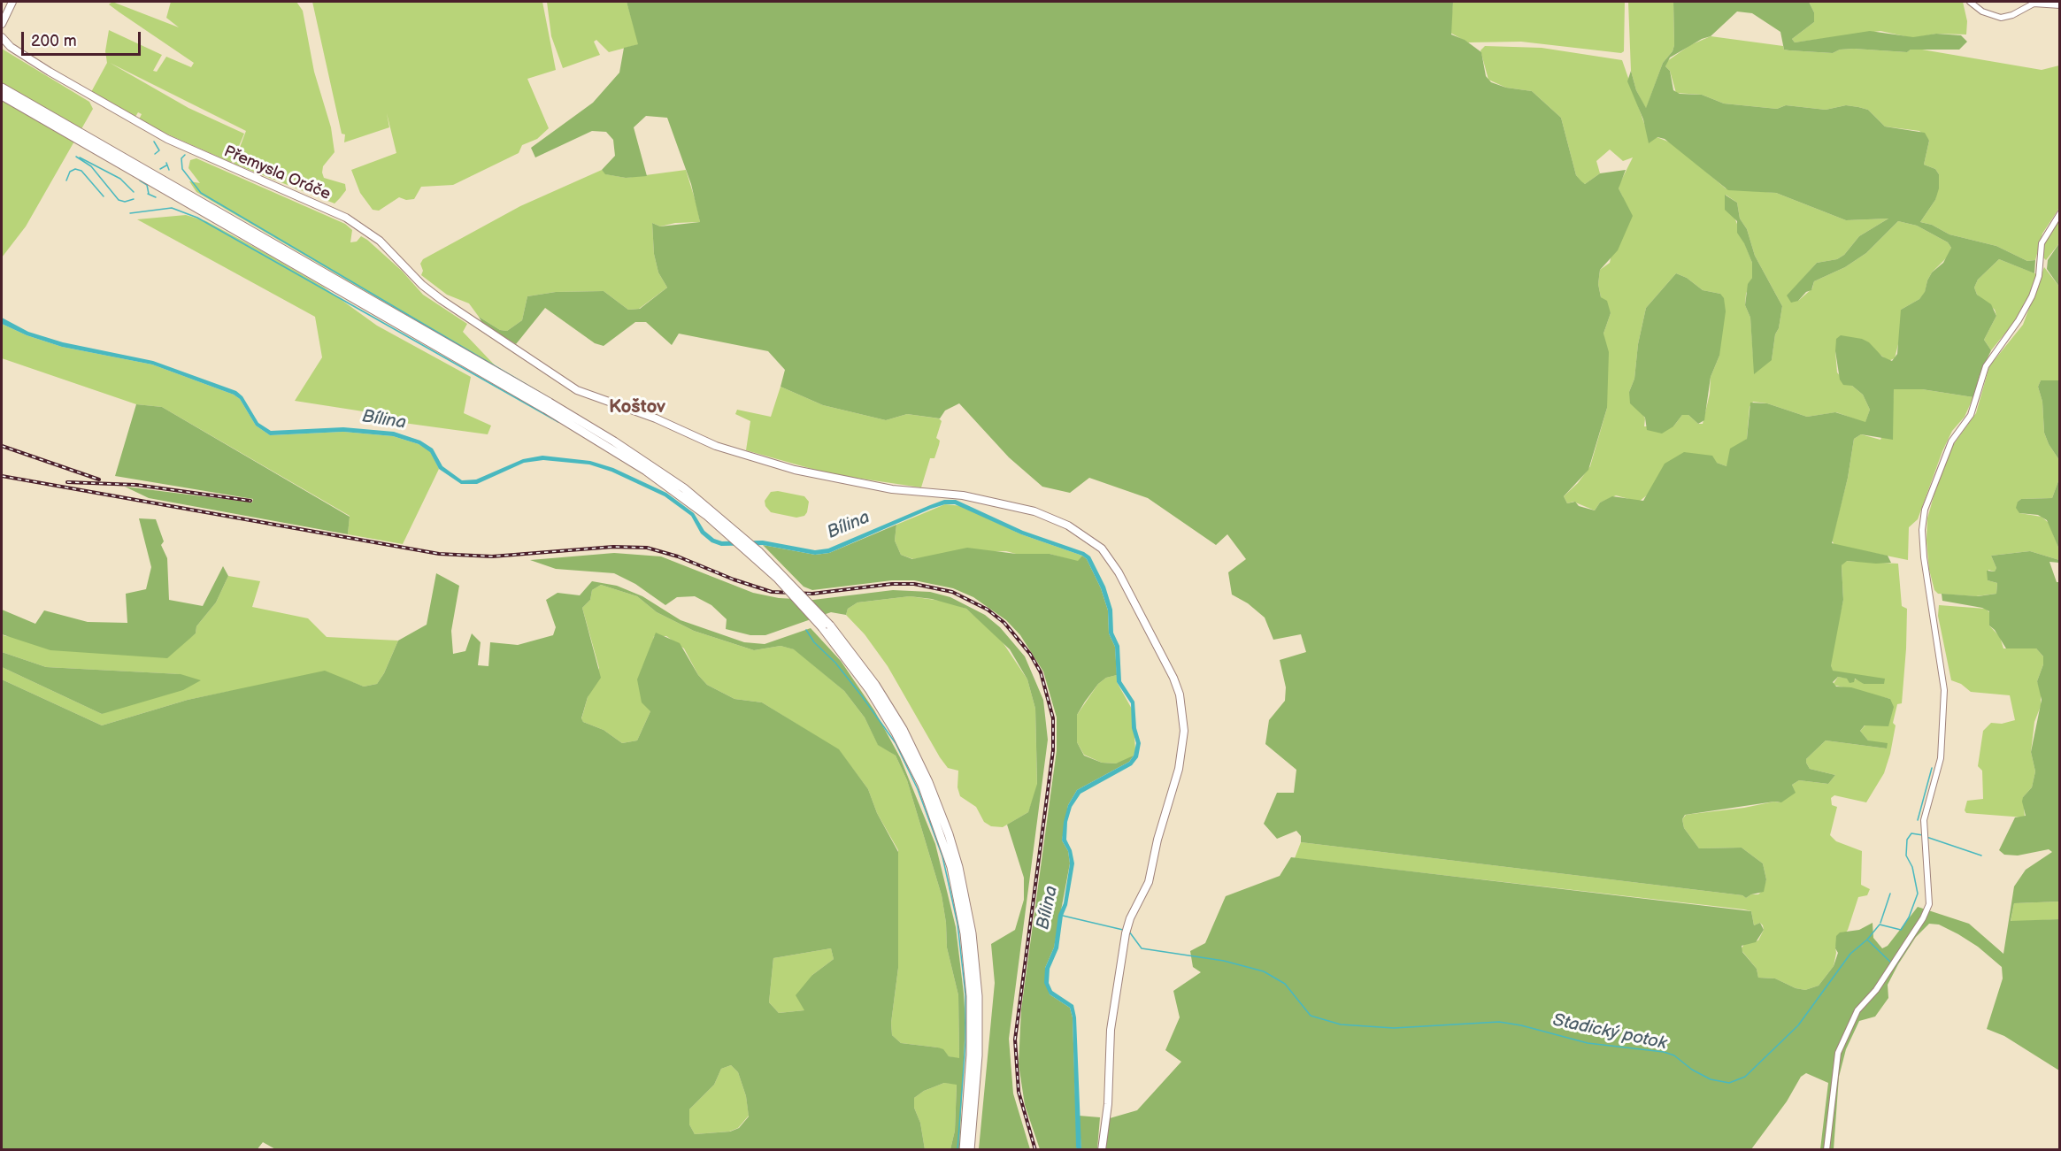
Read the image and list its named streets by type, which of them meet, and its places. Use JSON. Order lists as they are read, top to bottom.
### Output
{
  "streets": {
    "main road": ["Přemysla Oráče"]
  },
  "districts": ["Koštov"],
  "water": ["Bílina", "Stadický potok"],
  "scale_bar": "200 m"
}
